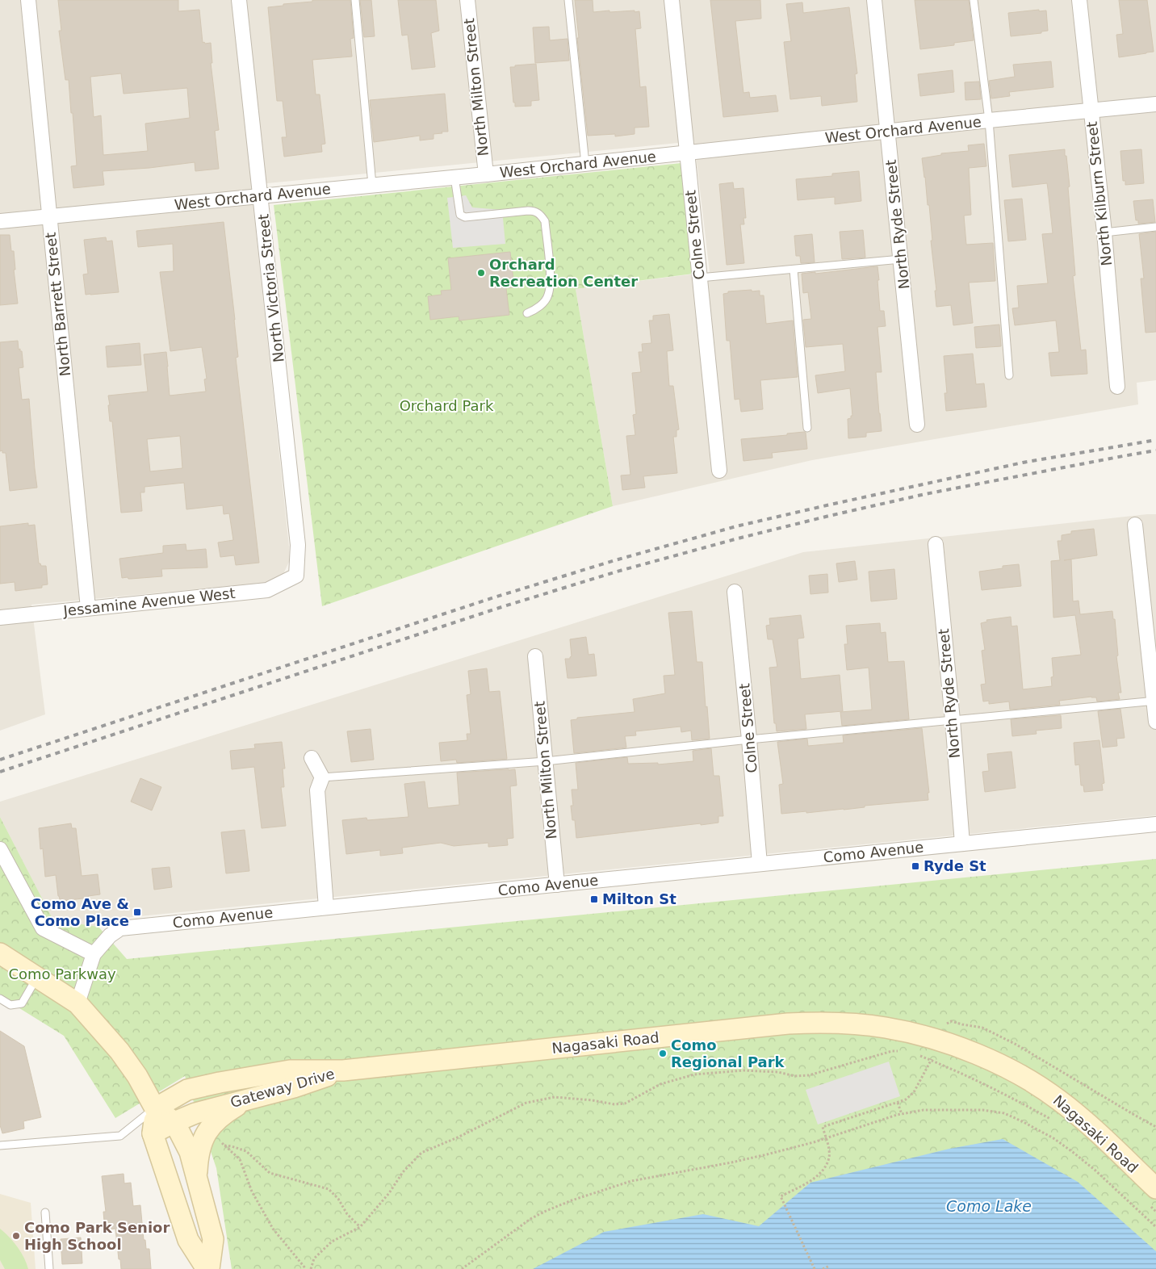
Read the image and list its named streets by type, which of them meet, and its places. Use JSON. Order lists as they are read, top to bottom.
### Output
{
  "streets": {
    "street": [
      "North Milton Street",
      "West Orchard Avenue",
      "North Kilburn Street",
      "North Ryde Street",
      "Colne Street",
      "North Victoria Street",
      "North Barrett Street",
      "Jessamine Avenue West",
      "Como Avenue",
      "Nagasaki Road",
      "Gateway Drive"
    ]
  },
  "crossings": [
    ["North Milton Street", "West Orchard Avenue"],
    ["North Milton Street", "Como Avenue"],
    ["West Orchard Avenue", "North Kilburn Street"],
    ["West Orchard Avenue", "North Ryde Street"],
    ["West Orchard Avenue", "Colne Street"],
    ["West Orchard Avenue", "North Victoria Street"],
    ["West Orchard Avenue", "North Barrett Street"],
    ["North Ryde Street", "Como Avenue"],
    ["Colne Street", "Como Avenue"],
    ["North Victoria Street", "Jessamine Avenue West"],
    ["North Barrett Street", "Jessamine Avenue West"],
    ["Nagasaki Road", "Gateway Drive"]
  ],
  "water": ["Como Lake"],
  "parks": ["Orchard Park", "Como Parkway"],
  "places": {
    "other": ["Orchard Recreation Center", "Como Regional Park", "Como Park Senior High School"],
    "transit": ["Ryde St", "Milton St", "Como Ave & Como Place"]
  }
}
